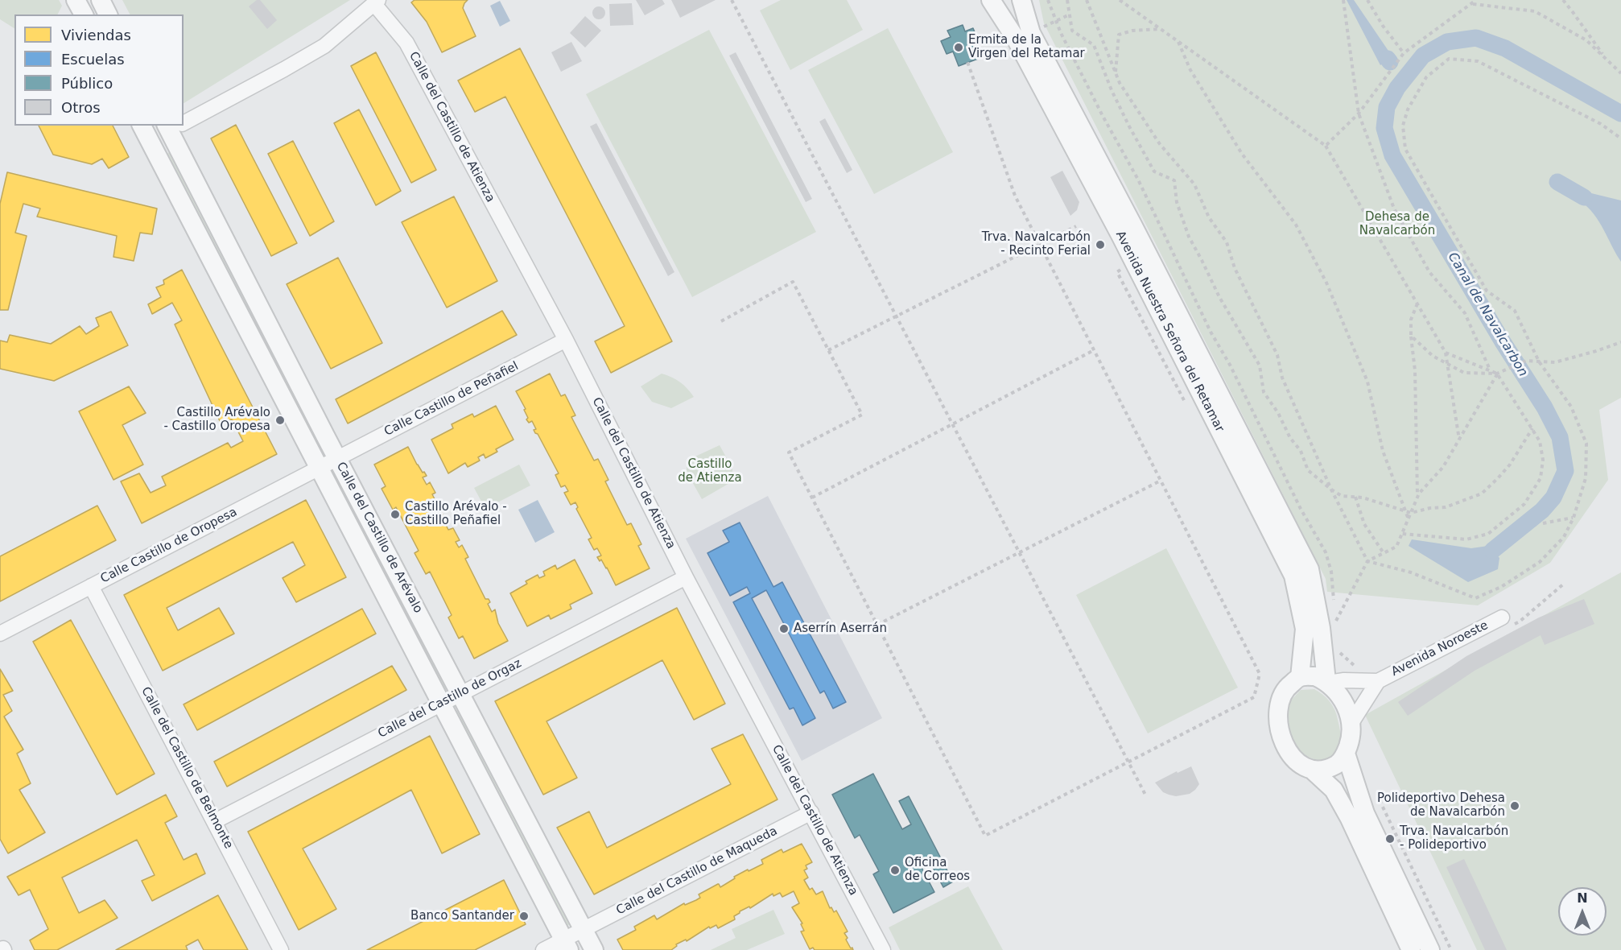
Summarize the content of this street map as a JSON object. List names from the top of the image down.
{
  "streets": {
    "street": [
      "Calle del Castillo de Atienza",
      "Avenida Nuestra Señora del Retamar",
      "Calle Castillo de Peñafiel",
      "Calle del Castillo de Arévalo",
      "Calle Castillo de Oropesa",
      "Avenida Noroeste",
      "Calle del Castillo de Orgaz",
      "Calle del Castillo de Belmonte",
      "Calle del Castillo de Maqueda"
    ]
  },
  "crossings": [
    ["Calle del Castillo de Atienza", "Calle Castillo de Peñafiel"],
    ["Calle del Castillo de Atienza", "Calle del Castillo de Orgaz"],
    ["Calle del Castillo de Atienza", "Calle del Castillo de Maqueda"],
    ["Avenida Nuestra Señora del Retamar", "Avenida Noroeste"],
    ["Calle Castillo de Peñafiel", "Calle del Castillo de Arévalo"],
    ["Calle Castillo de Peñafiel", "Calle Castillo de Oropesa"],
    ["Calle del Castillo de Arévalo", "Calle Castillo de Oropesa"],
    ["Calle del Castillo de Arévalo", "Calle del Castillo de Orgaz"],
    ["Calle del Castillo de Arévalo", "Calle del Castillo de Maqueda"],
    ["Calle Castillo de Oropesa", "Calle del Castillo de Belmonte"],
    ["Calle del Castillo de Orgaz", "Calle del Castillo de Belmonte"]
  ],
  "water": ["Canal de Navalcarbon"],
  "parks": ["Dehesa de Navalcarbón", "Castillo de Atienza"],
  "places": [
    "Ermita de la Virgen del Retamar",
    "Trva. Navalcarbón - Recinto Ferial",
    "Castillo Arévalo - Castillo Oropesa",
    "Castillo Arévalo - Castillo Peñafiel",
    "Aserrín Aserrán",
    "Polideportivo Dehesa de Navalcarbón",
    "Trva. Navalcarbón - Polideportivo",
    "Oficina de Correos",
    "Banco Santander"
  ],
  "legend": [
    "Viviendas",
    "Escuelas",
    "Público",
    "Otros"
  ],
  "north": "top"
}
